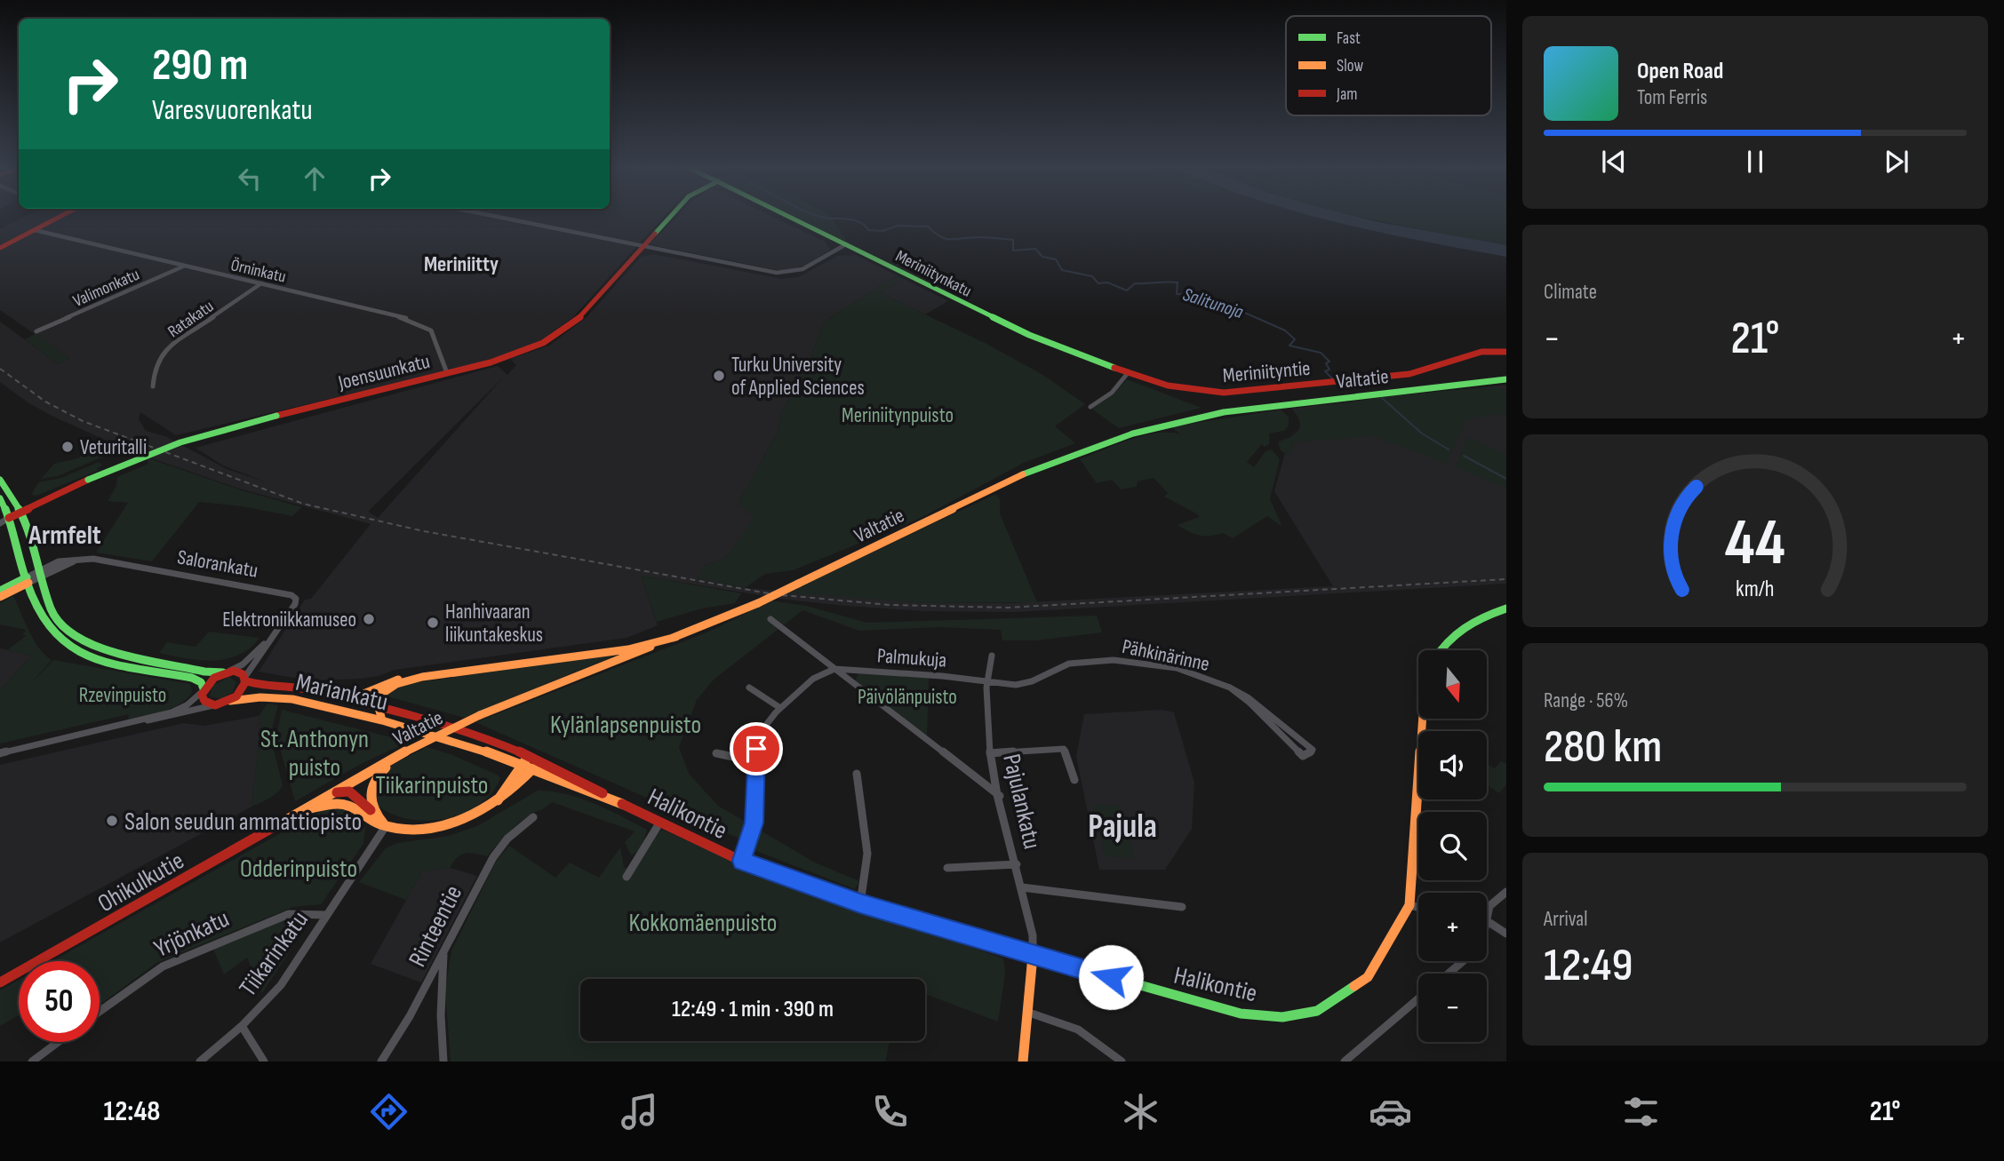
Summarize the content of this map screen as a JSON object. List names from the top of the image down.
{
  "streets": {
    "main road": [
      "Meriniitynkatu",
      "Joensuunkatu",
      "Meriniityntie",
      "Valtatie",
      "Mariankatu",
      "Halikontie",
      "Ohikulkutie"
    ],
    "street": [
      "Örninkatu",
      "Valimonkatu",
      "Ratakatu",
      "Salorankatu",
      "Pähkinärinne",
      "Palmukuja",
      "Pajulankatu",
      "Rinteentie",
      "Yrjönkatu",
      "Tiikarinkatu"
    ]
  },
  "crossings": [
    ["Örninkatu", "Valimonkatu"],
    ["Örninkatu", "Ratakatu"],
    ["Örninkatu", "Joensuunkatu"],
    ["Meriniitynkatu", "Meriniityntie"],
    ["Valtatie", "Ohikulkutie"],
    ["Salorankatu", "Mariankatu"],
    ["Pähkinärinne", "Palmukuja"],
    ["Pähkinärinne", "Pajulankatu"],
    ["Palmukuja", "Pajulankatu"],
    ["Mariankatu", "Halikontie"],
    ["Pajulankatu", "Halikontie"],
    ["Yrjönkatu", "Tiikarinkatu"]
  ],
  "districts": ["Meriniitty", "Armfelt", "Pajula"],
  "water": ["Salitunoja"],
  "parks": [
    "Meriniitynpuisto",
    "Rzevinpuisto",
    "Päivölänpuisto",
    "Kylänlapsenpuisto",
    "St. Anthonyn puisto",
    "Tiikarinpuisto",
    "Odderinpuisto",
    "Kokkomäenpuisto"
  ],
  "places": [
    "Turku University of Applied Sciences",
    "Veturitalli",
    "Elektroniikkamuseo",
    "Hanhivaaran liikuntakeskus",
    "Salon seudun ammattiopisto"
  ],
  "legend": ["Fast", "Slow", "Jam"],
  "north": "bottom",
  "page": {
    "turn": ["290 m", "Varesvuorenkatu"],
    "song": ["Open Road", "Tom Ferris"],
    "tile": [
      "Climate",
      ["Range · 56%", "280 km"],
      ["Arrival", "12:49"]
    ],
    "heat": ["−", "21°", "+"],
    "map_buttons": ["+", "−"],
    "limit": "50",
    "trip": "12:49 · 1 min · 390 m",
    "tabs": ["12:48", "21°"],
    "gauge": ["44", "km/h"]
  }
}
